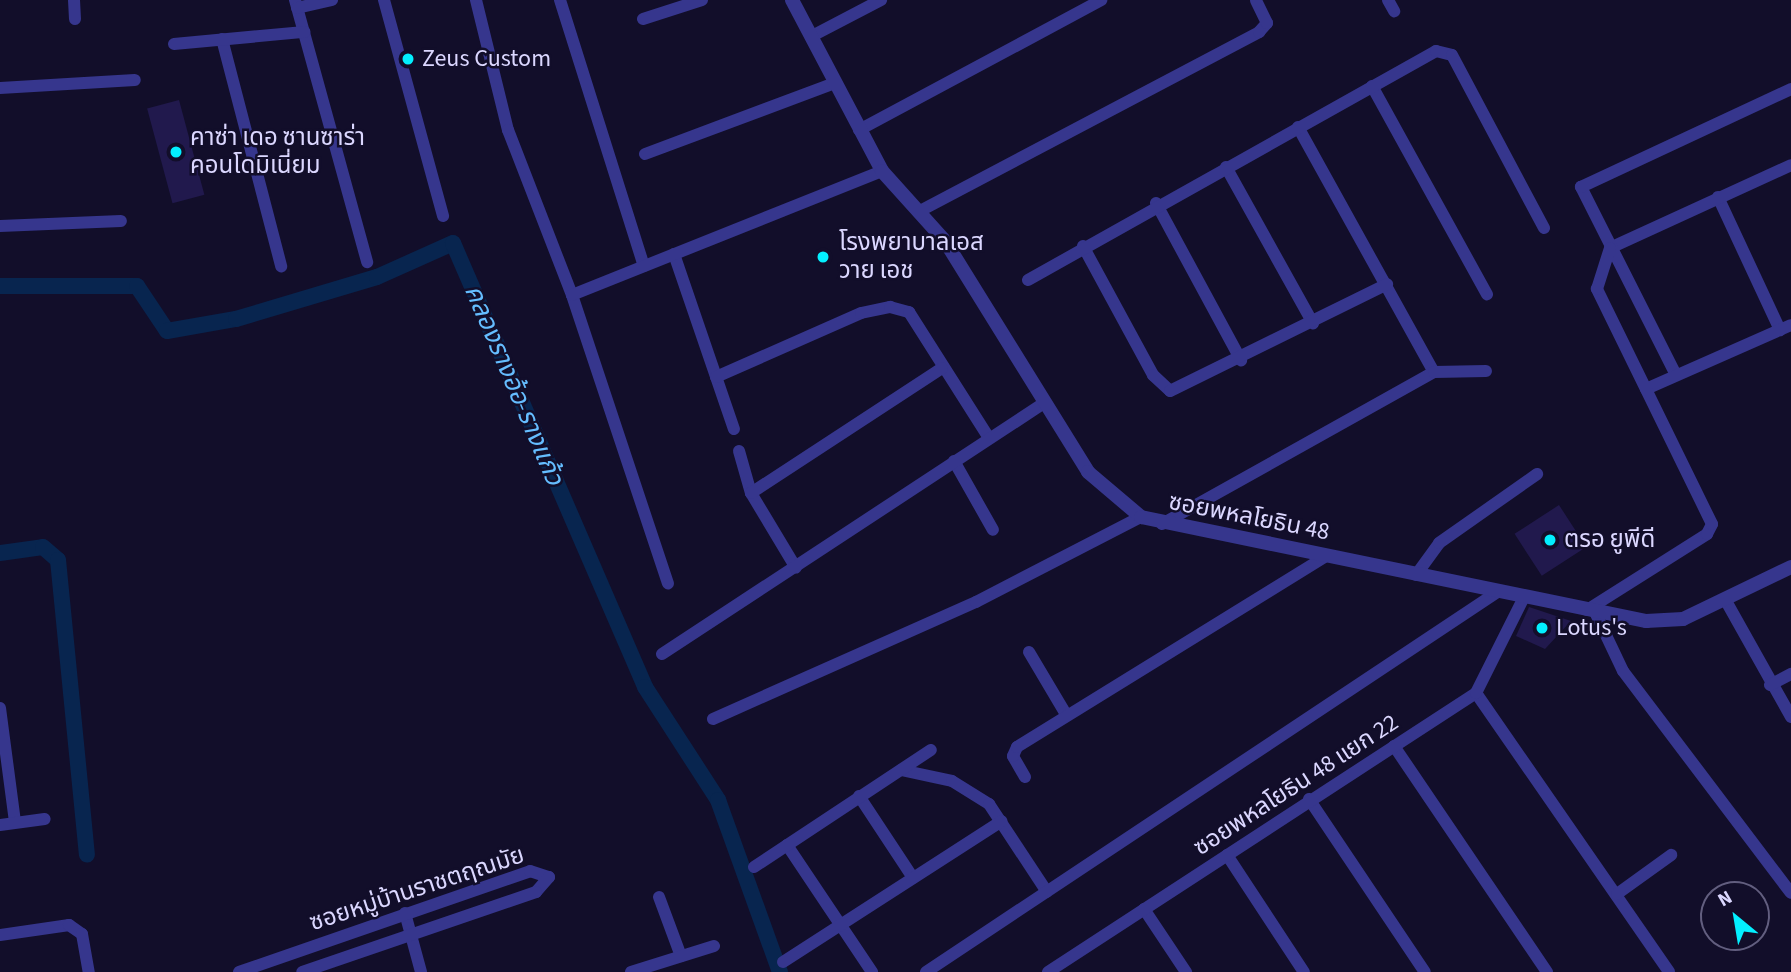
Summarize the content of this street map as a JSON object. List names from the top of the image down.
{
  "streets": {
    "street": ["ซอยพหลโยธิน 48", "ซอยพหลโยธิน 48 แยก 22", "ซอยหมู่บ้านราชตฤณมัย"]
  },
  "water": ["คลองรางอ้อ-รางแก้ว"],
  "places": [
    "Zeus Custom",
    "คาซ่า เดอ ซานซาร่า คอนโดมิเนี่ยม",
    "โรงพยาบาลเอส วาย เอช",
    "ตรอ ยูพีดี",
    "Lotus's"
  ],
  "north": "top left"
}
